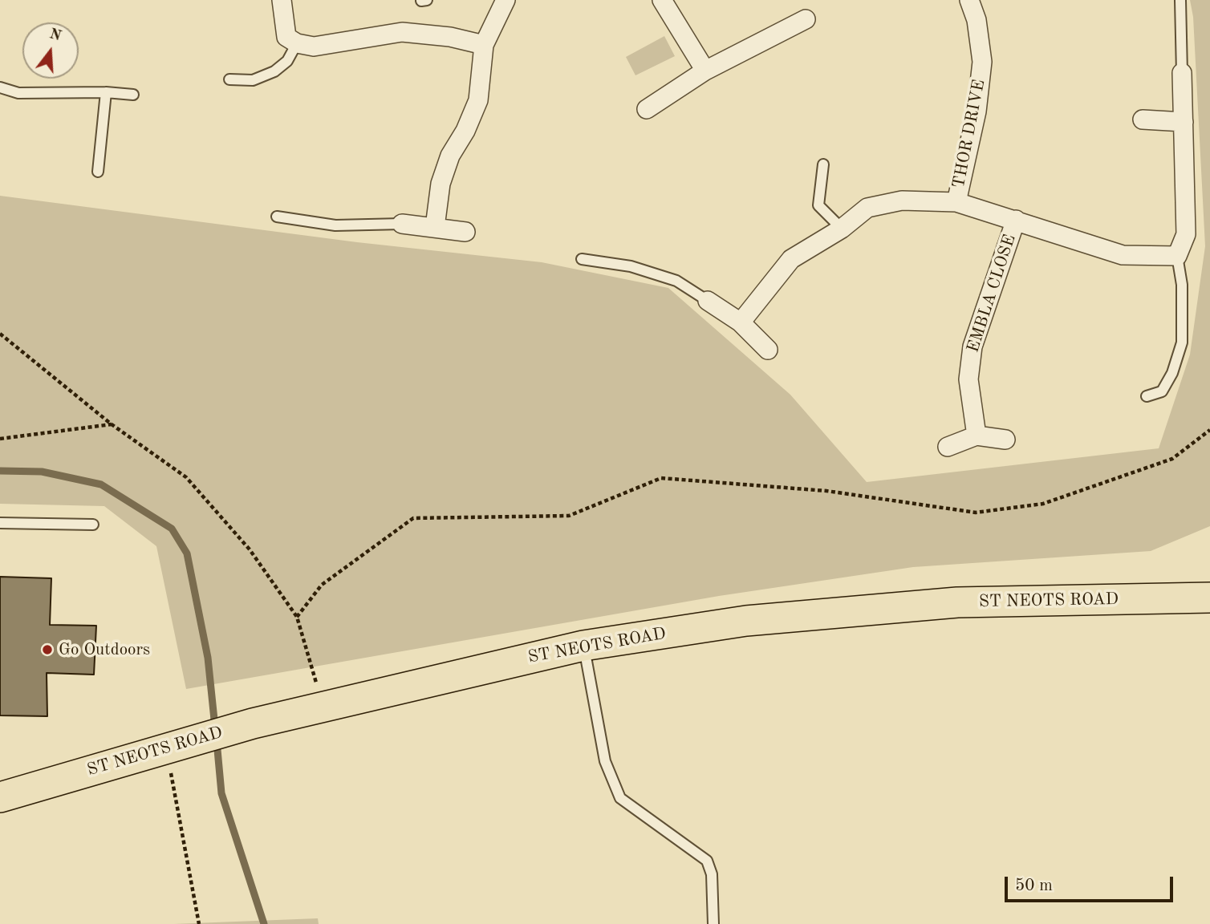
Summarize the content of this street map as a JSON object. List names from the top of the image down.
{
  "streets": {
    "main road": ["ST NEOTS ROAD"],
    "street": ["THOR DRIVE", "EMBLA CLOSE"]
  },
  "crossings": [
    ["THOR DRIVE", "EMBLA CLOSE"]
  ],
  "places": ["Go Outdoors"],
  "scale_bar": "50 m",
  "north": "top"
}
